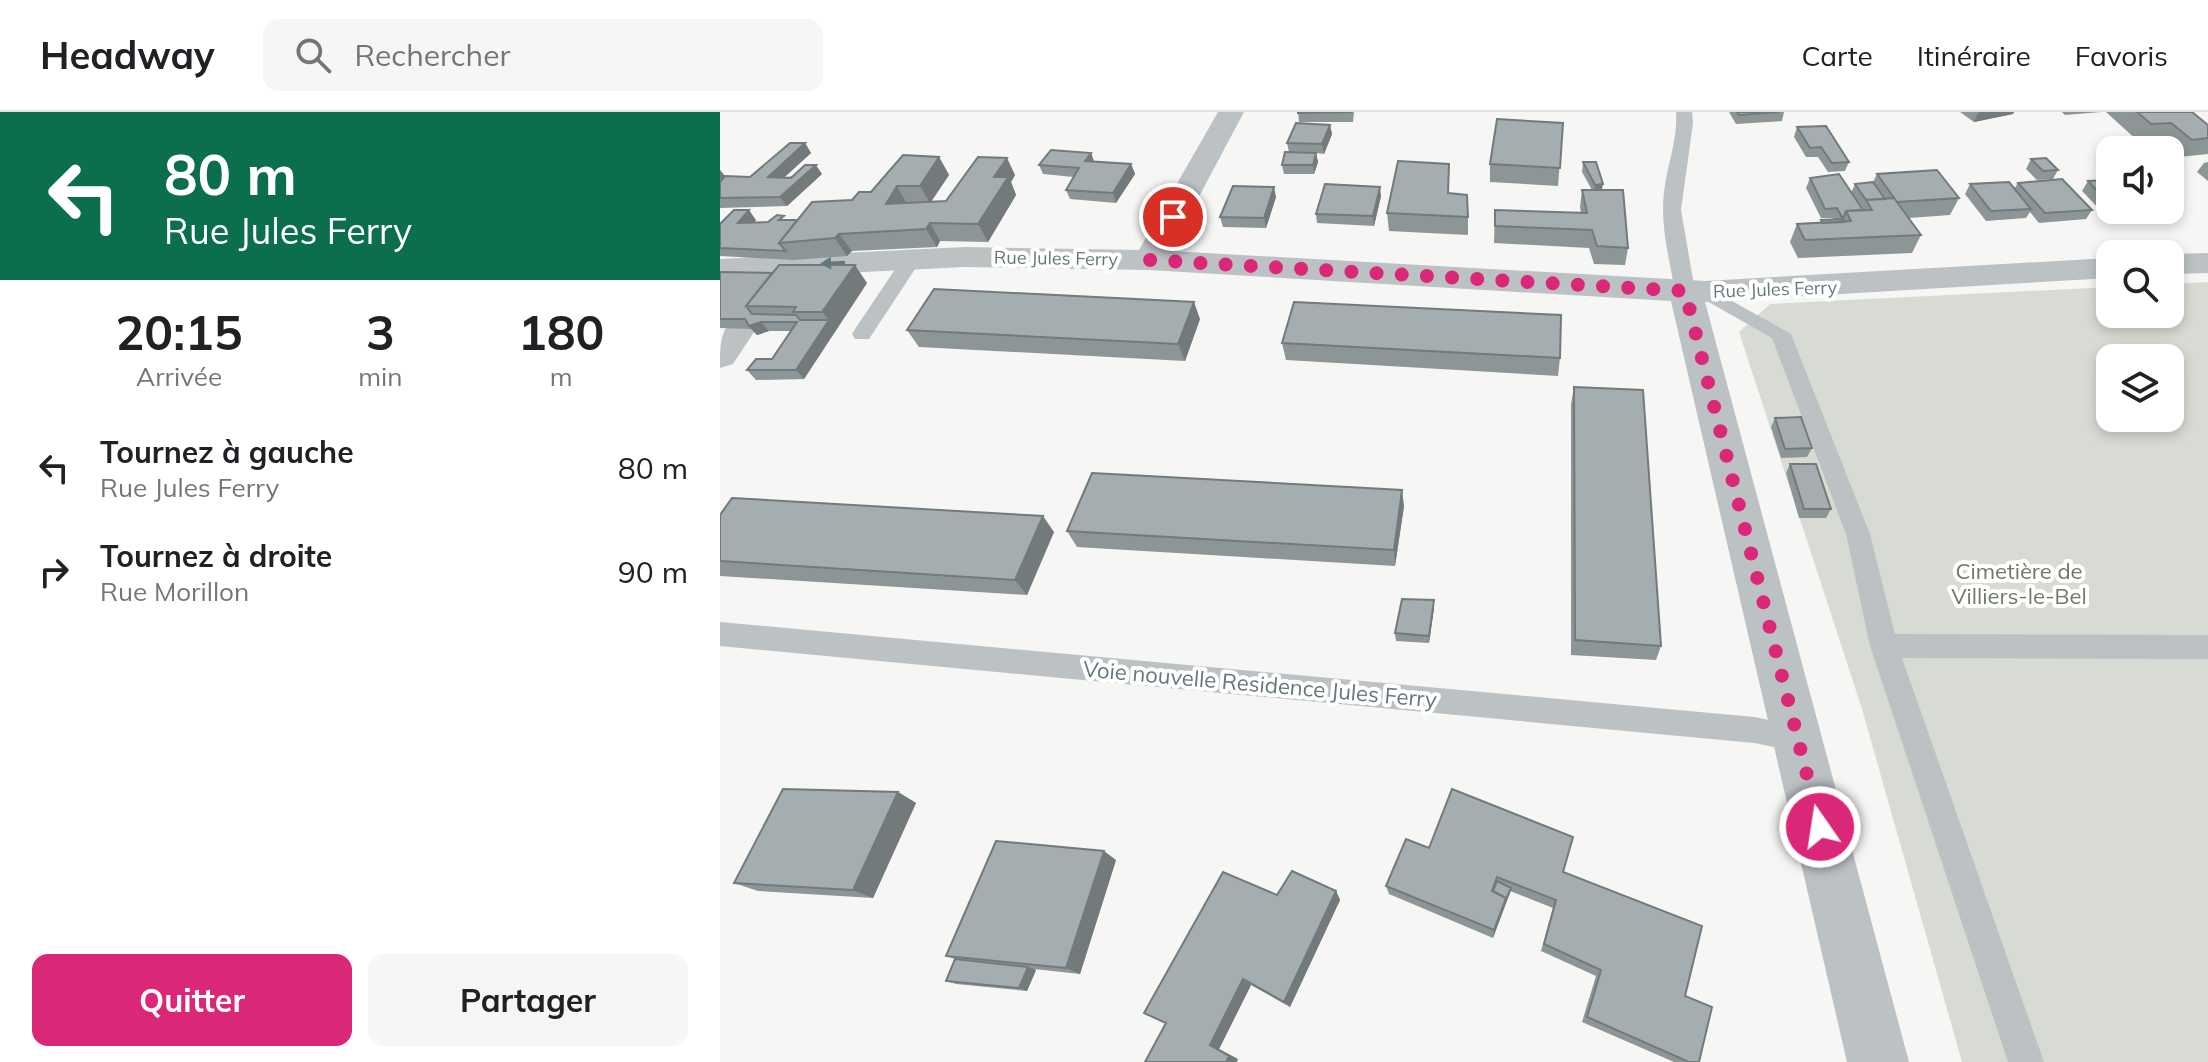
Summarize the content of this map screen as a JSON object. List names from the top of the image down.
{
  "streets": {
    "street": ["Rue Jules Ferry"],
    "lane": ["Voie nouvelle Residence Jules Ferry"]
  },
  "parks": ["Cimetière de Villiers-le-Bel"],
  "page": {
    "header": "Headway",
    "search": "Rechercher",
    "nav": ["Carte", "Itinéraire", "Favoris"],
    "turn": ["80 m", "Rue Jules Ferry"],
    "eta": [
      "20:15",
      "Arrivée",
      "3",
      "min",
      "180",
      "m"
    ],
    "list": [
      {
        "name": "Tournez à gauche",
        "note": "Rue Jules Ferry",
        "value": "80 m"
      },
      {
        "name": "Tournez à droite",
        "note": "Rue Morillon",
        "value": "90 m"
      }
    ],
    "buttons": ["Quitter", "Partager"]
  }
}
